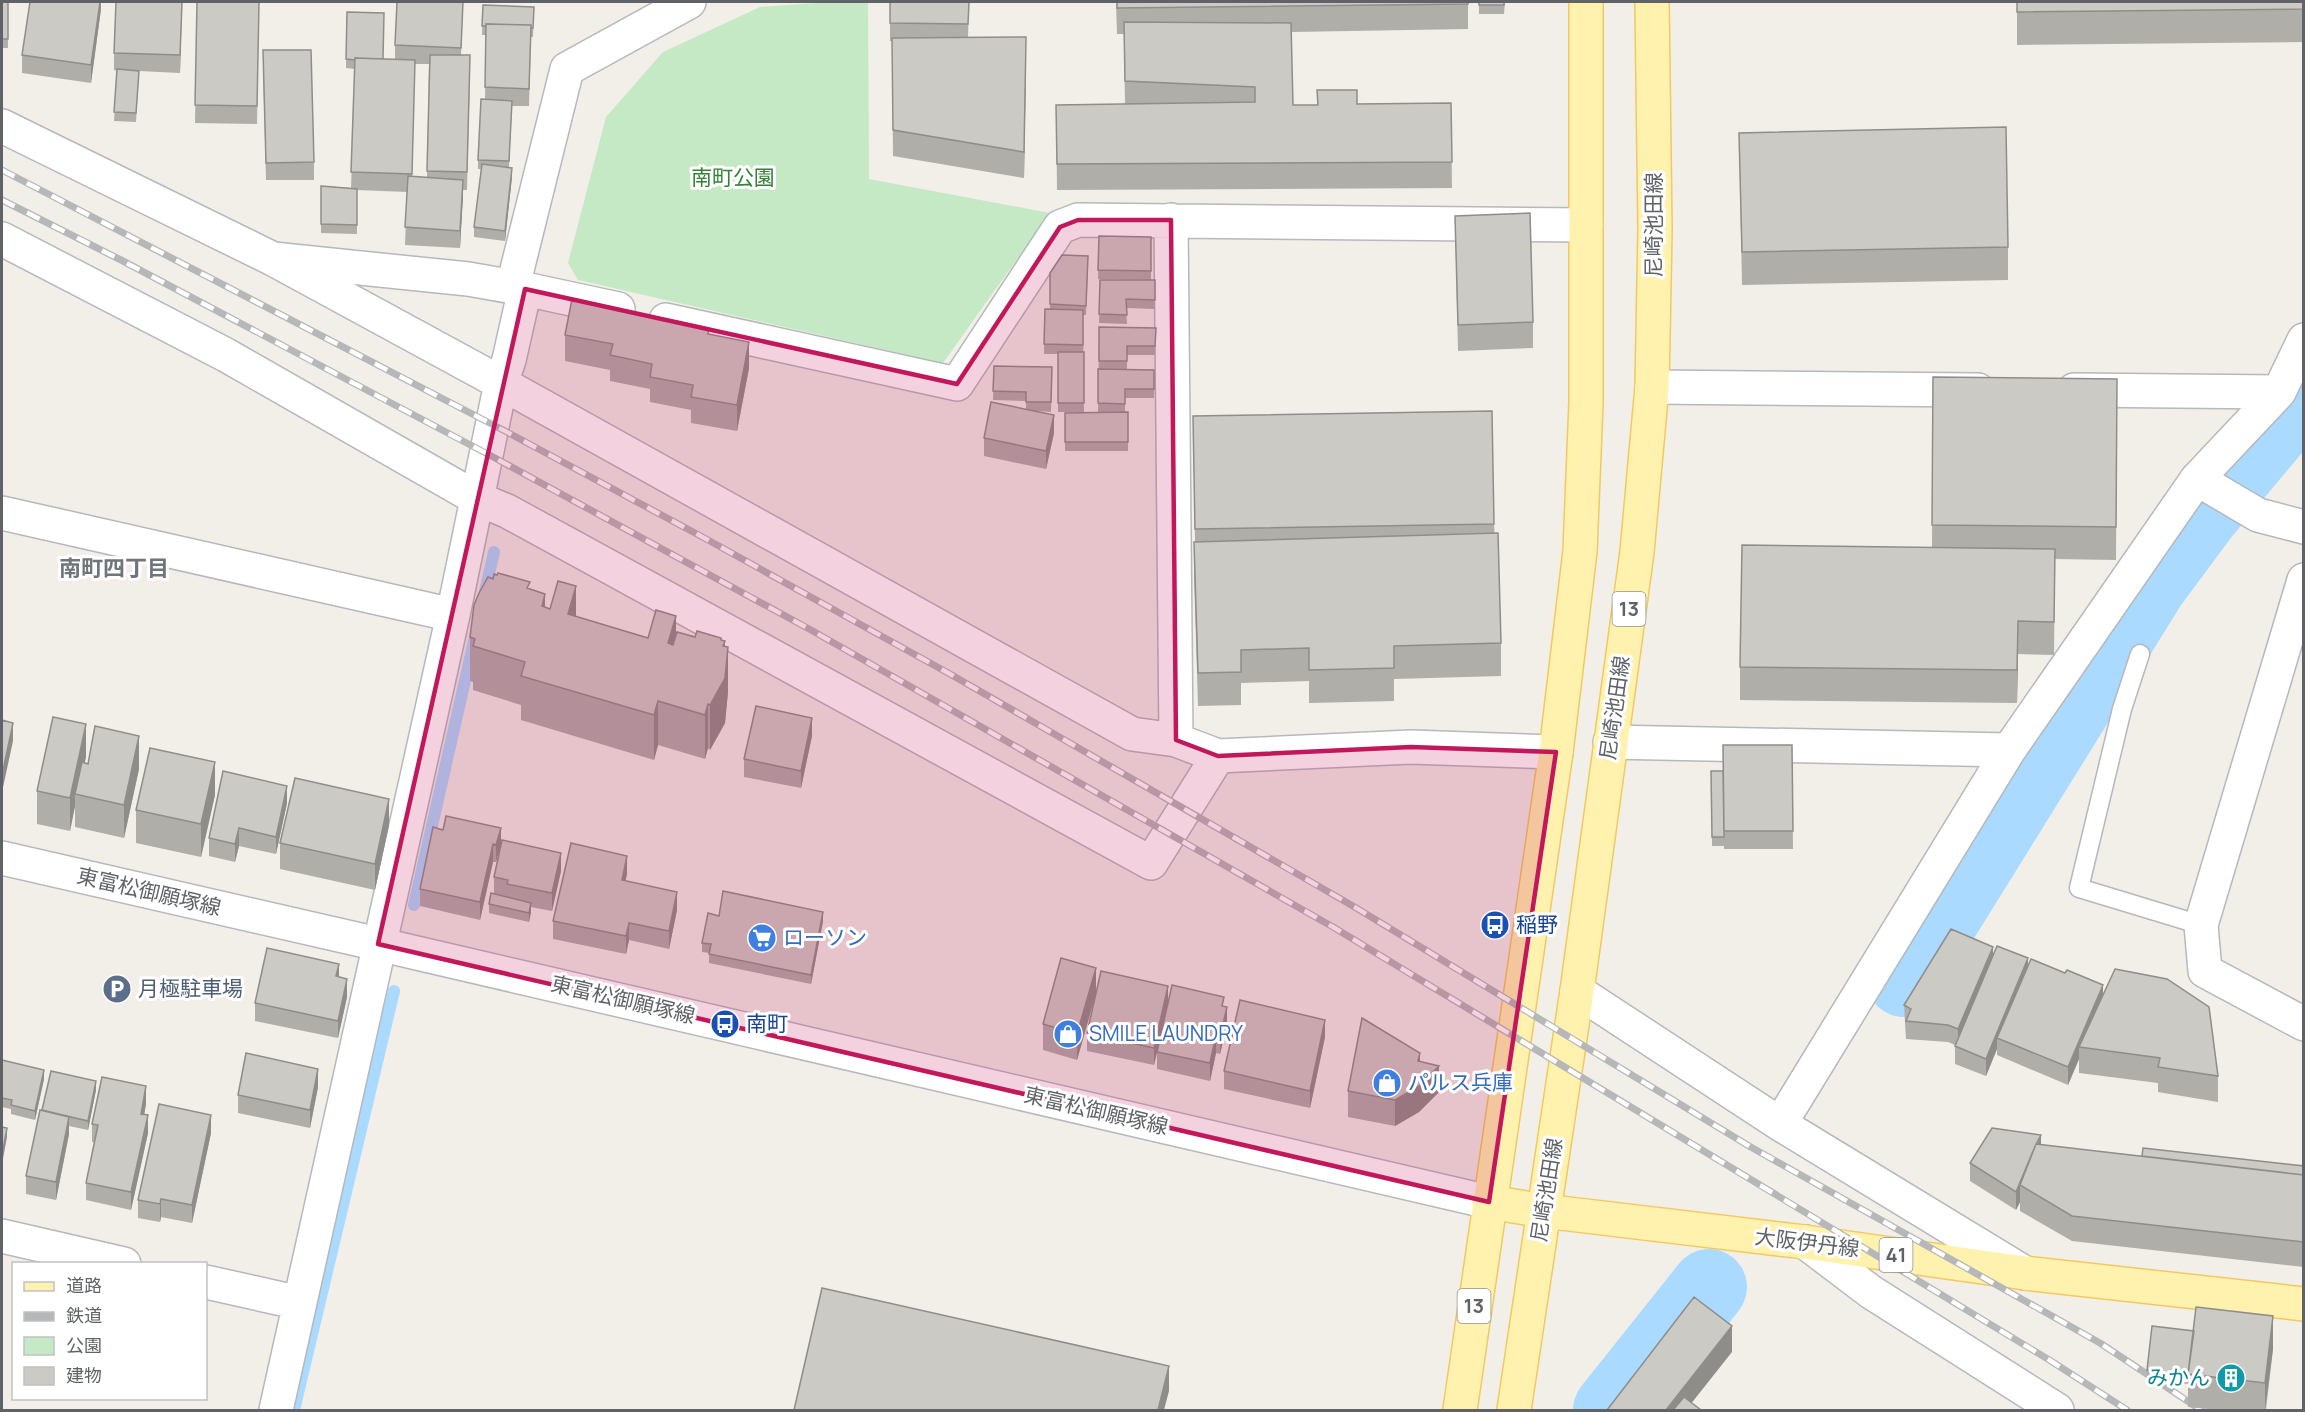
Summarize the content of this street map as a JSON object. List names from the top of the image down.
{
  "streets": {
    "main road": [
      "尼崎池田線",
      "13",
      "大阪伊丹線",
      "41"
    ],
    "street": ["東富松御願塚線"]
  },
  "crossings": [
    ["尼崎池田線", "大阪伊丹線"],
    ["13", "東富松御願塚線"],
    ["13", "大阪伊丹線"],
    ["東富松御願塚線", "大阪伊丹線"]
  ],
  "districts": ["南町四丁目"],
  "parks": ["南町公園"],
  "places": {
    "bus stop": ["稲野", "南町"],
    "supermarket": ["ローソン"],
    "parking": ["月極駐車場"],
    "shop": ["SMILE LAUNDRY", "パルス兵庫"],
    "building": ["みかん"]
  },
  "legend": [
    "道路",
    "鉄道",
    "公園",
    "建物"
  ]
}
